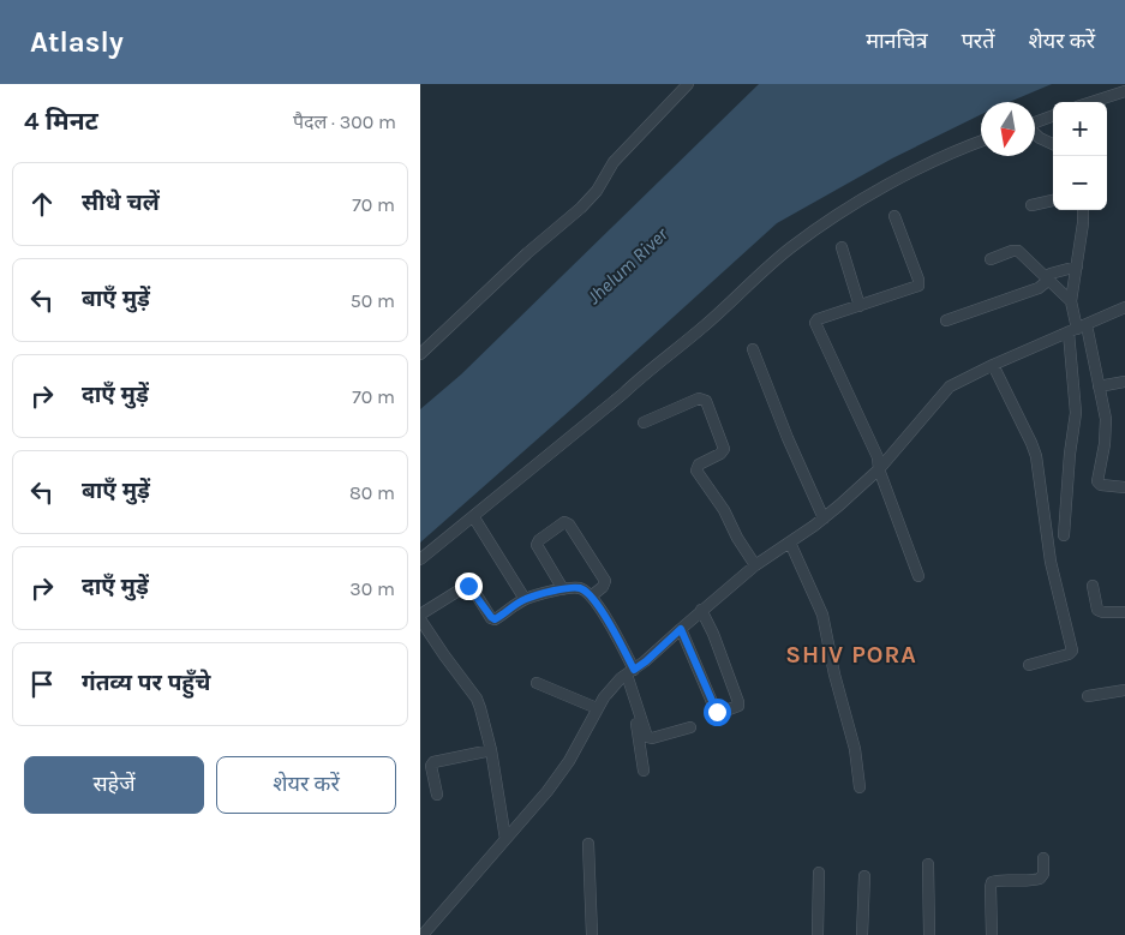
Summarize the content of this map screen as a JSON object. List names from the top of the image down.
{
  "districts": ["SHIV PORA"],
  "water": ["Jhelum River"],
  "north": "bottom",
  "page": {
    "header": "Atlasly",
    "nav": ["मानचित्र", "परतें", "शेयर करें"],
    "heading": ["4 मिनट", "पैदल · 300 m"],
    "map_buttons": ["+", "−"],
    "list": [
      ["सीधे चलें", "70 m"],
      ["बाएँ मुड़ें", "50 m"],
      ["दाएँ मुड़ें", "70 m"],
      ["बाएँ मुड़ें", "80 m"],
      ["दाएँ मुड़ें", "30 m"],
      "गंतव्य पर पहुँचे"
    ],
    "buttons": ["सहेजें", "शेयर करें"]
  }
}
